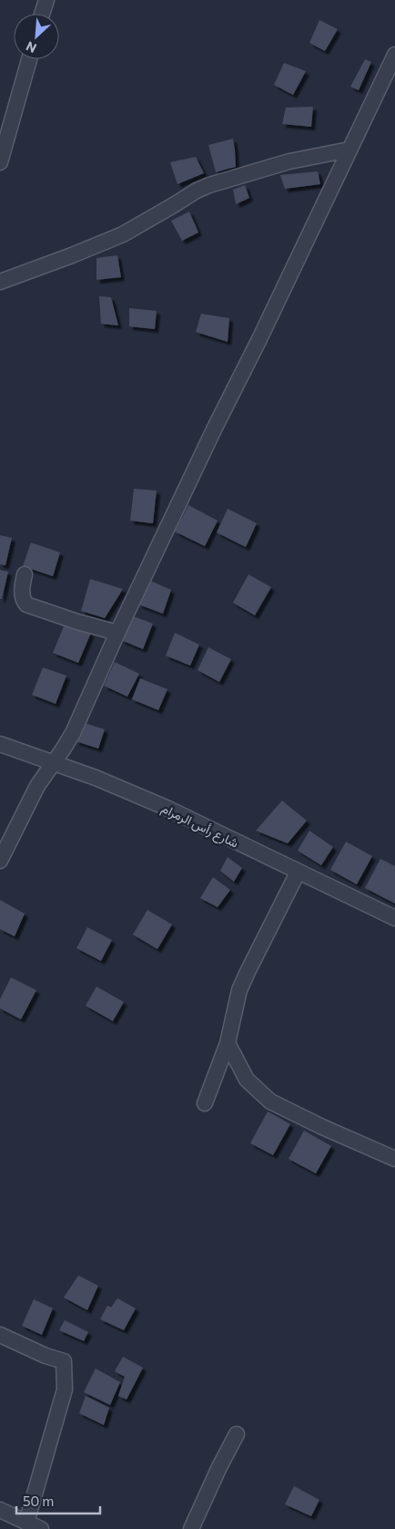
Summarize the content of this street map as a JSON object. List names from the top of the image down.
{
  "streets": {
    "street": ["شارع رأس الرمرام"]
  },
  "scale_bar": "50 m",
  "north": "bottom left"
}
